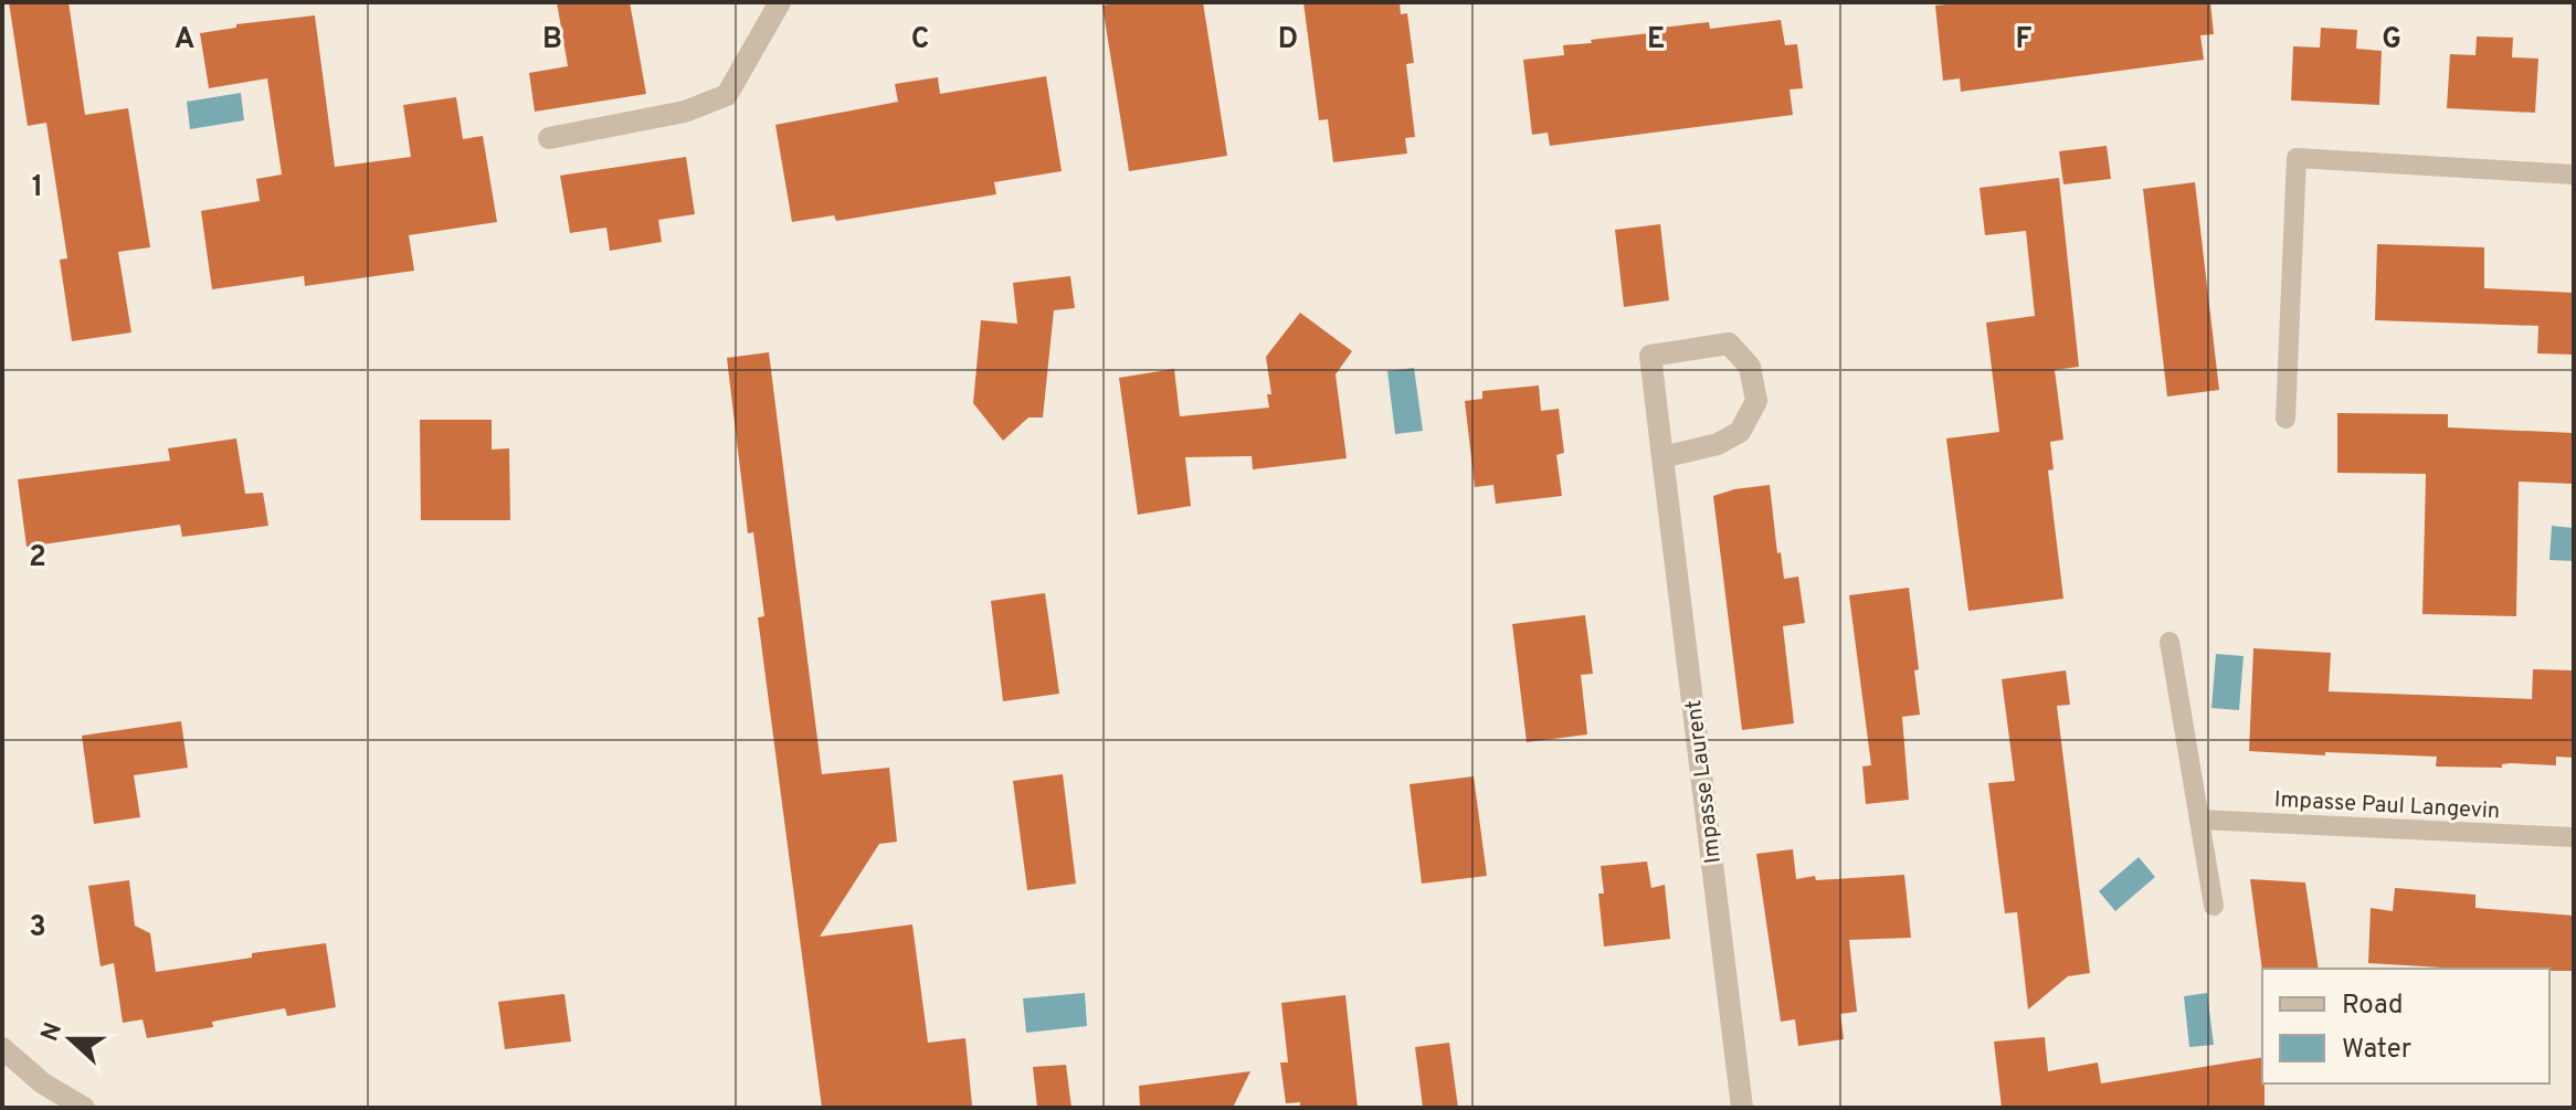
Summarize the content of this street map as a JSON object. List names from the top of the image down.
{
  "streets": {
    "street": ["Impasse Laurent"],
    "lane": ["Impasse Paul Langevin"]
  },
  "legend": ["Road", "Water"],
  "north": "left",
  "grid": {
    "columns": [
      "A",
      "B",
      "C",
      "D",
      "E",
      "F",
      "G"
    ],
    "rows": ["1", "2", "3"]
  }
}
